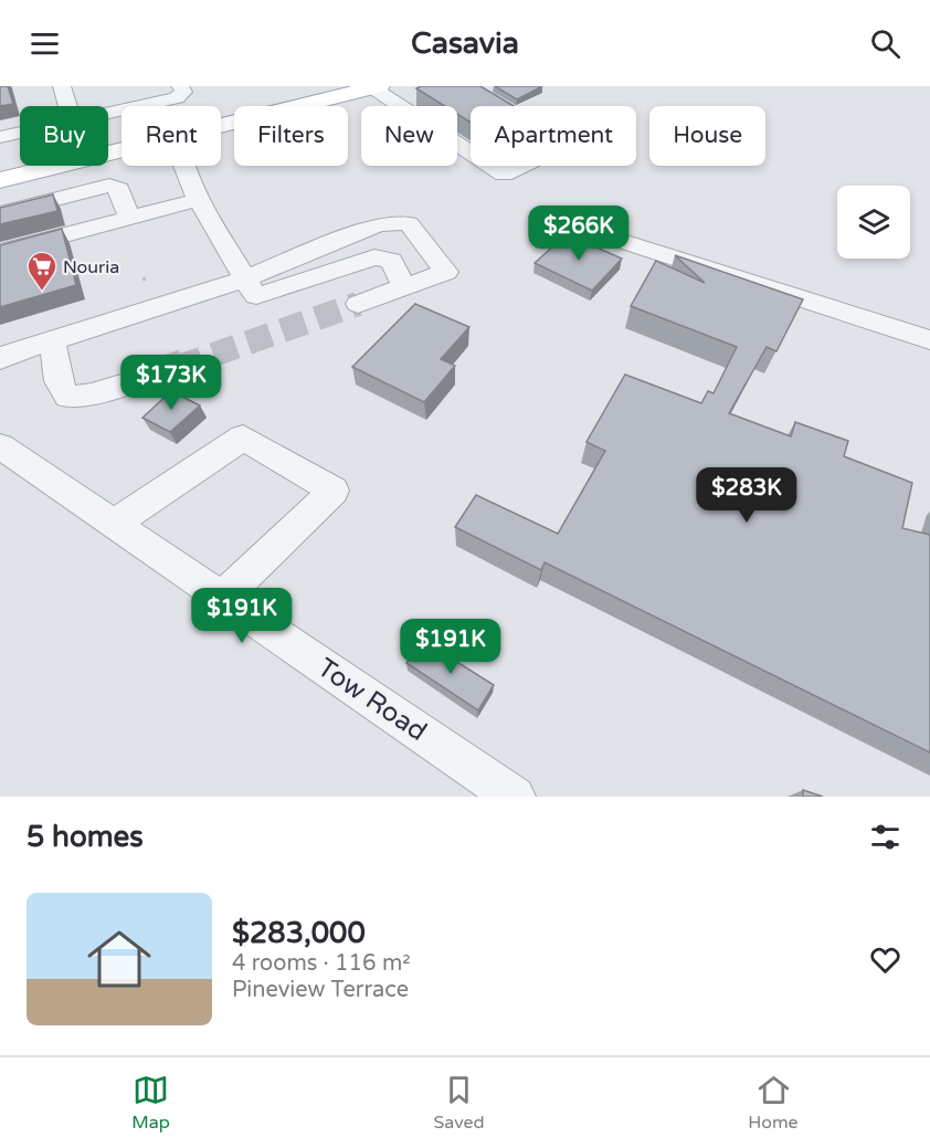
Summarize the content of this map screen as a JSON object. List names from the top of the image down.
{
  "streets": {
    "street": ["Tow Road"]
  },
  "places": {
    "supermarket": ["Nouria"]
  },
  "page": {
    "header": "Casavia",
    "chip": [
      "Buy",
      "Rent",
      "Filters",
      "New",
      "Apartment",
      "House"
    ],
    "price": [
      "$266K",
      "$173K",
      "$283K",
      "$191K",
      "$191K"
    ],
    "heading": "5 homes",
    "list": [
      {
        "name": "$283,000",
        "note": "4 rooms · 116 m² · Pineview Terrace"
      }
    ],
    "tabs": ["Map", "Saved", "Home"]
  }
}
